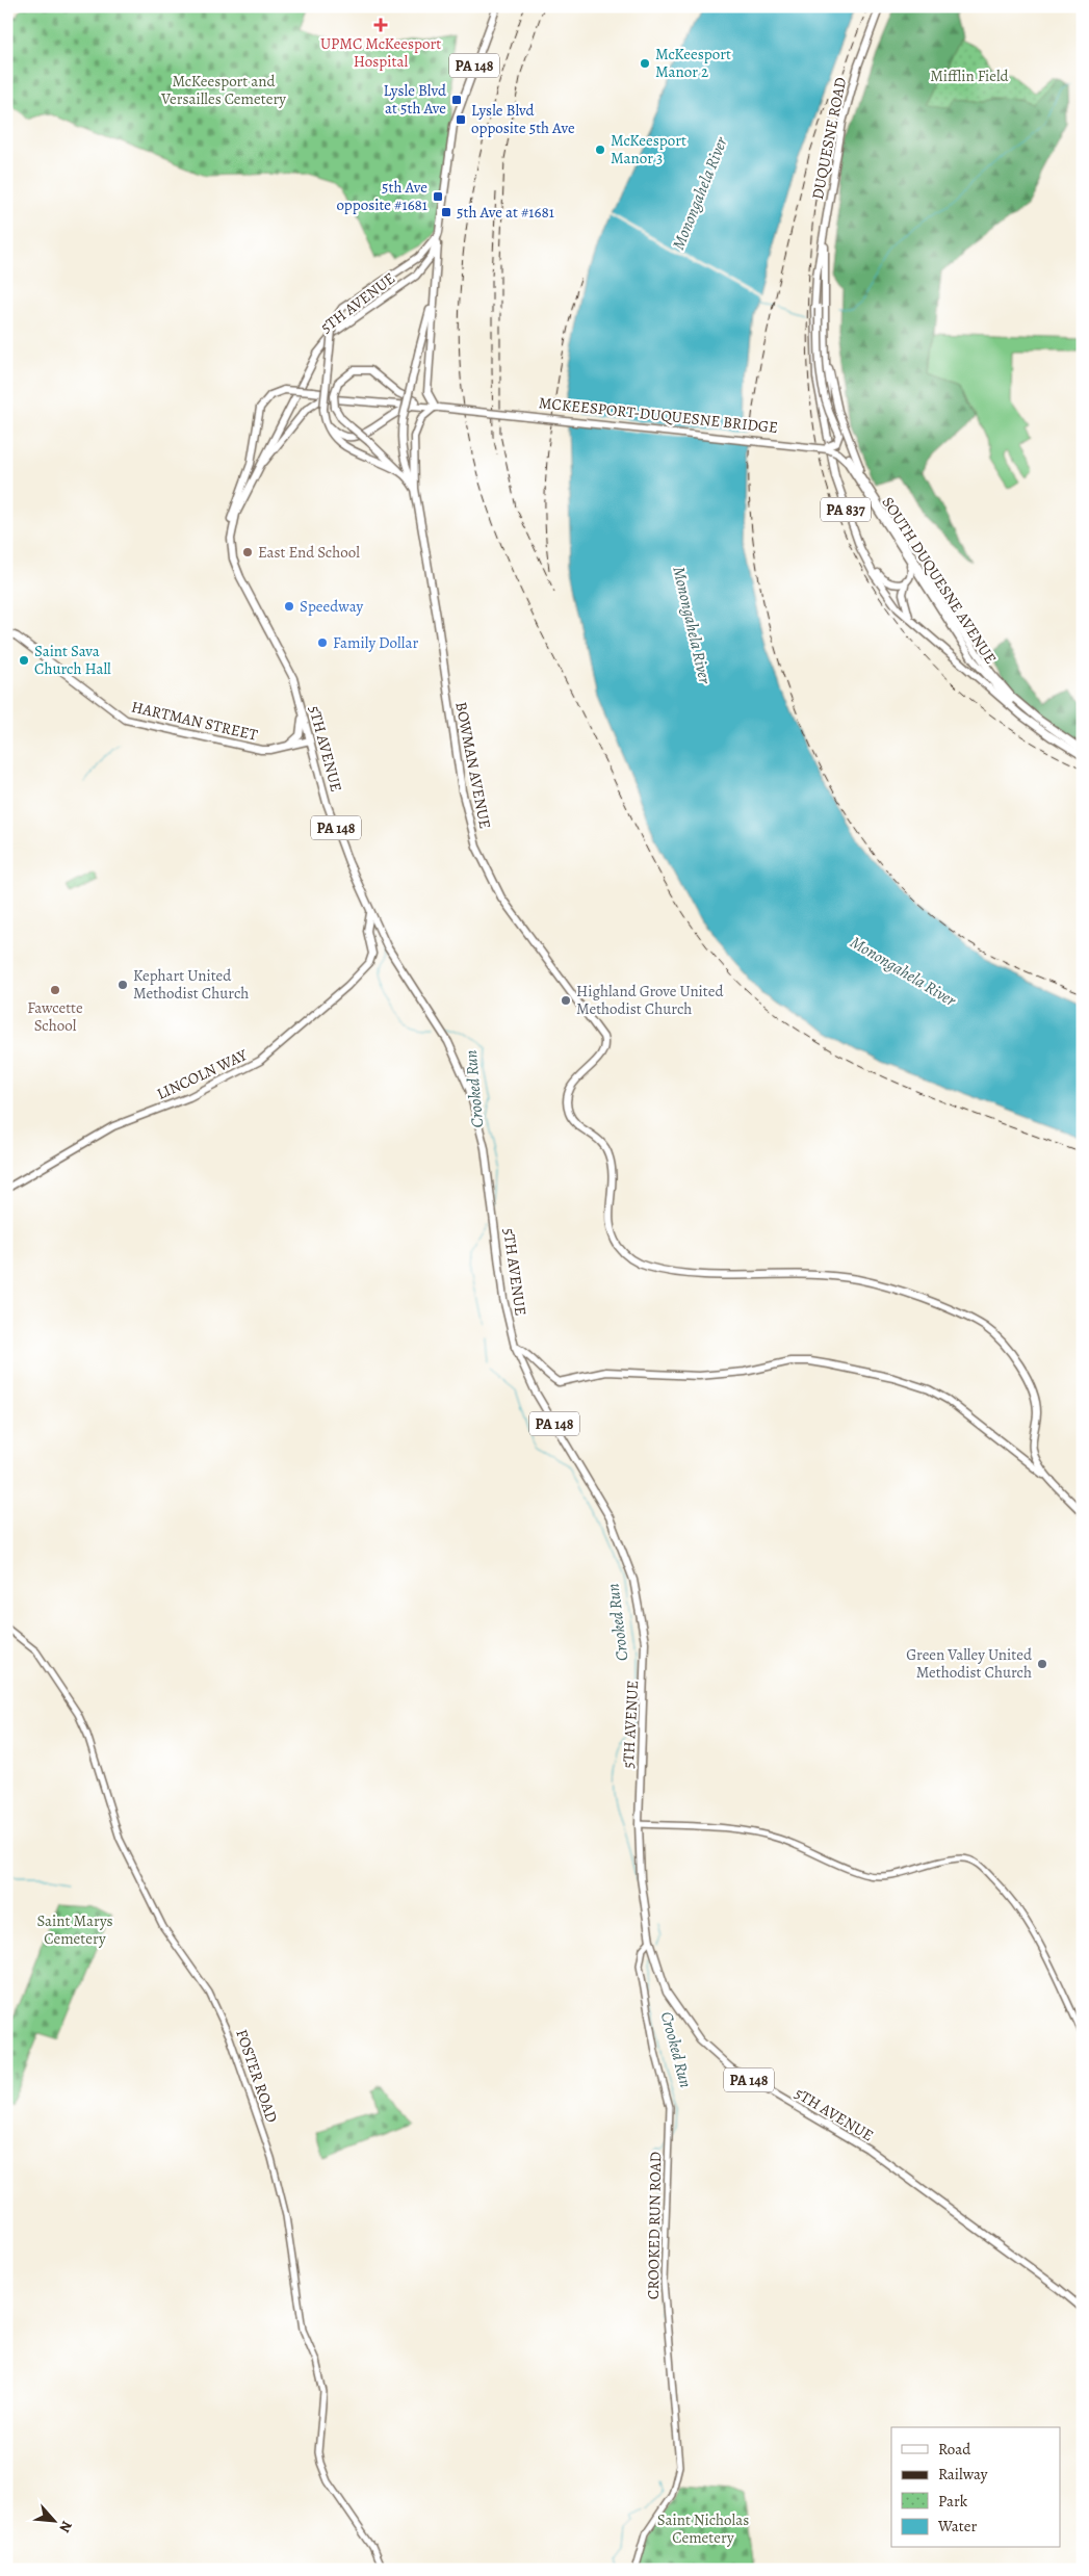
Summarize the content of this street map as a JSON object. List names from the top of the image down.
{
  "streets": {
    "main road": [
      "PA 148",
      "DUQUESNE ROAD",
      "5TH AVENUE",
      "MCKEESPORT-DUQUESNE BRIDGE",
      "PA 837",
      "SOUTH DUQUESNE AVENUE",
      "HARTMAN STREET",
      "BOWMAN AVENUE",
      "LINCOLN WAY"
    ],
    "street": ["FOSTER ROAD", "CROOKED RUN ROAD"]
  },
  "crossings": [
    ["DUQUESNE ROAD", "PA 837"],
    ["5TH AVENUE", "HARTMAN STREET"],
    ["5TH AVENUE", "LINCOLN WAY"],
    ["5TH AVENUE", "CROOKED RUN ROAD"],
    ["MCKEESPORT-DUQUESNE BRIDGE", "PA 837"],
    ["MCKEESPORT-DUQUESNE BRIDGE", "SOUTH DUQUESNE AVENUE"],
    ["PA 837", "SOUTH DUQUESNE AVENUE"]
  ],
  "water": ["Monongahela River", "Crooked Run"],
  "parks": [
    "Mifflin Field",
    "McKeesport and Versailles Cemetery",
    "Saint Marys Cemetery",
    "Saint Nicholas Cemetery"
  ],
  "places": {
    "health": ["UPMC McKeesport Hospital"],
    "other": [
      "McKeesport Manor 2",
      "McKeesport Manor 3",
      "East End School",
      "Speedway",
      "Family Dollar",
      "Saint Sava Church Hall",
      "Kephart United Methodist Church",
      "Fawcette School",
      "Highland Grove United Methodist Church",
      "Green Valley United Methodist Church"
    ],
    "transit": [
      "Lysle Blvd at 5th Ave",
      "Lysle Blvd opposite 5th Ave",
      "5th Ave opposite #1681",
      "5th Ave at #1681"
    ]
  },
  "legend": [
    "Road",
    "Railway",
    "Park",
    "Water"
  ],
  "north": "bottom right"
}
